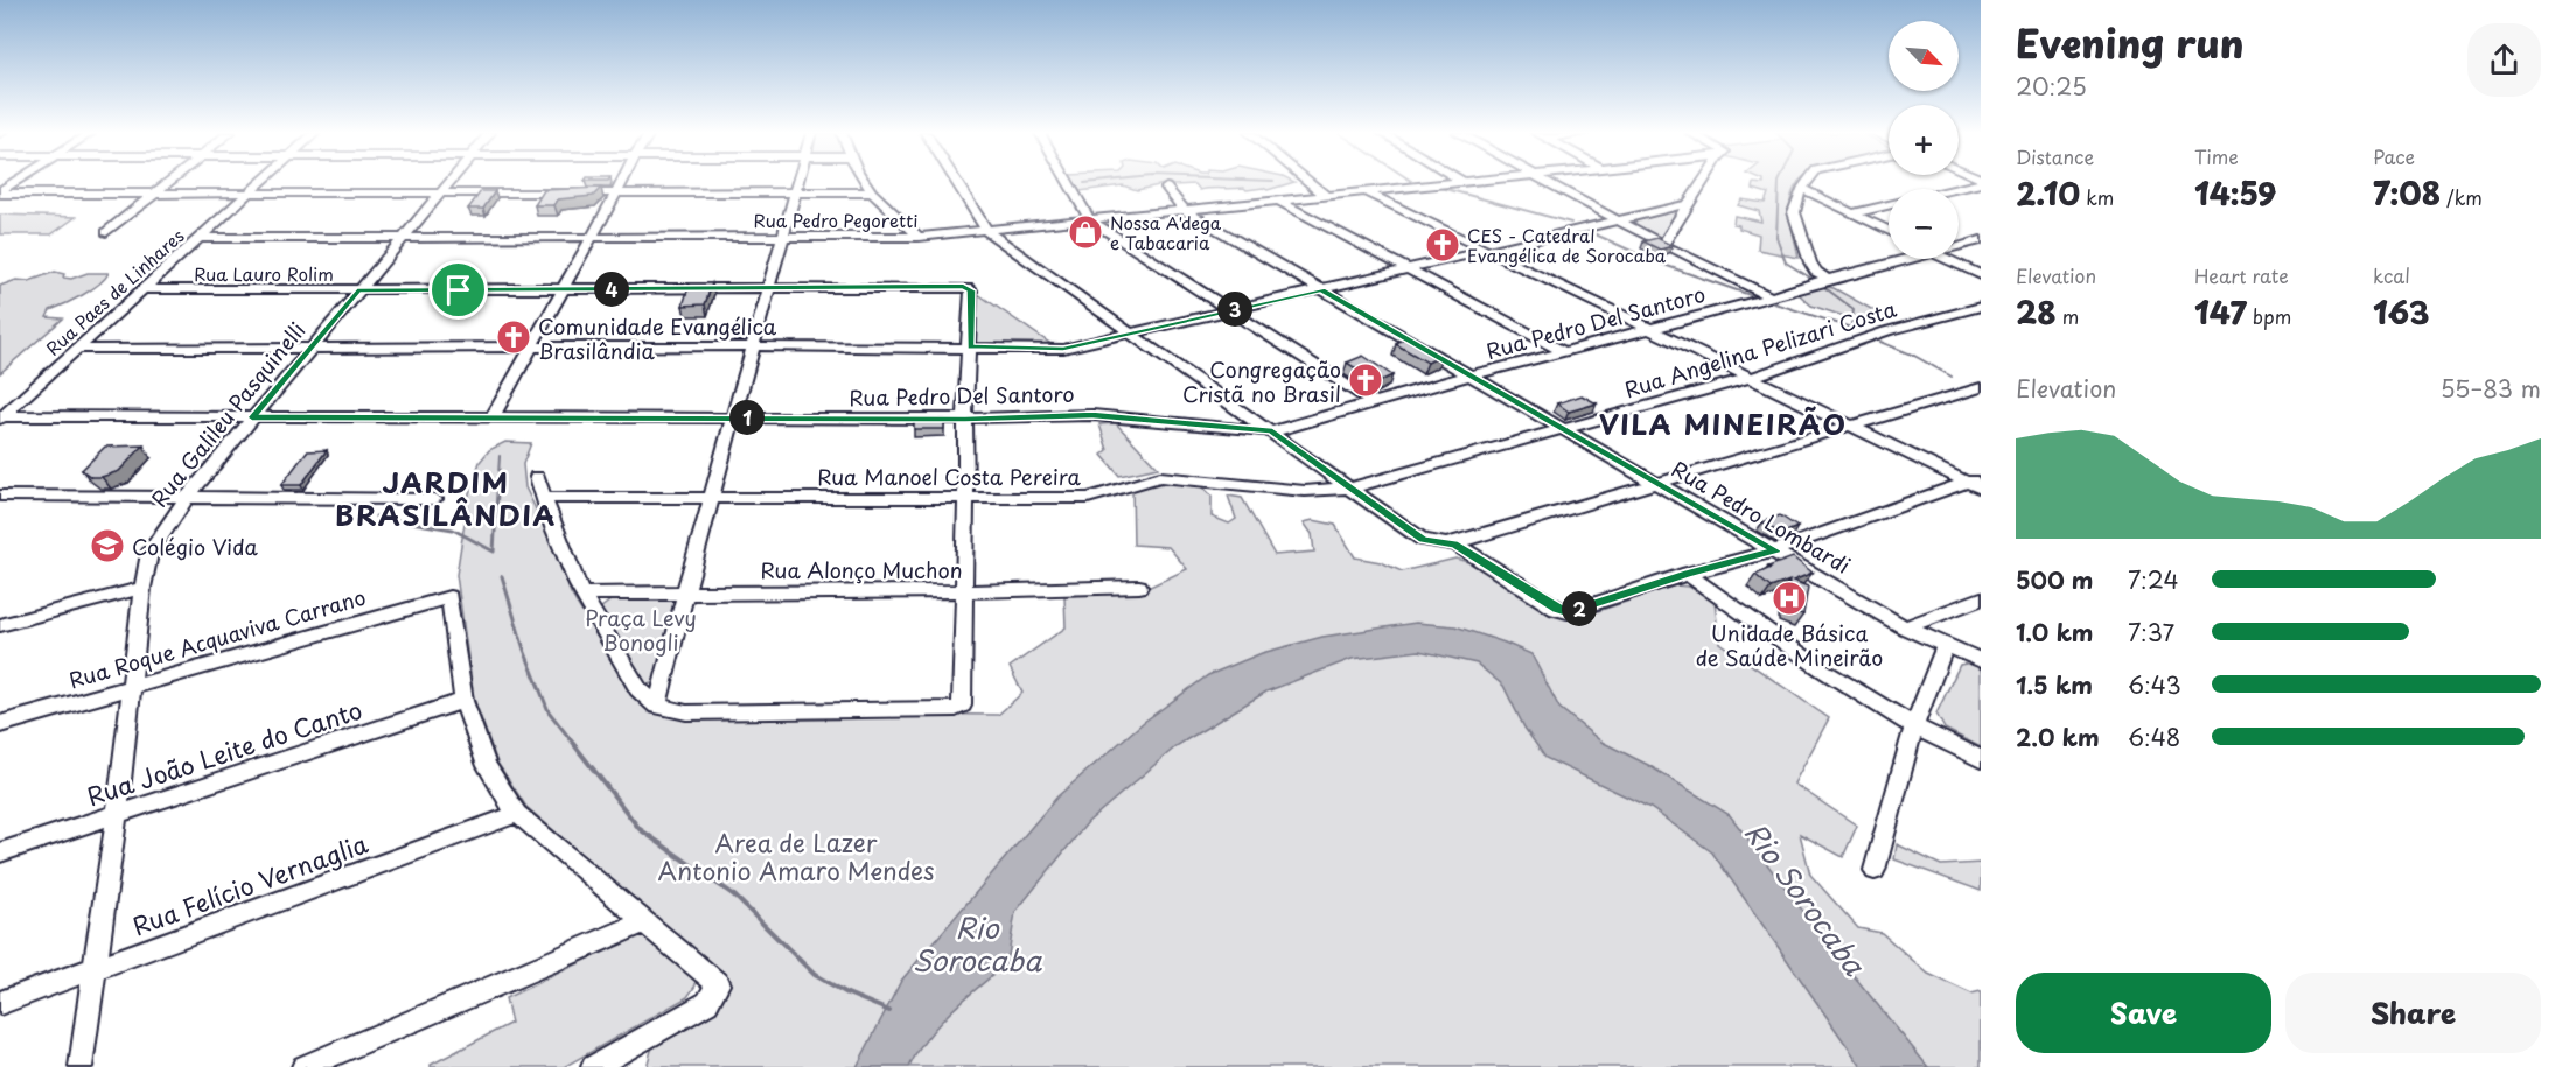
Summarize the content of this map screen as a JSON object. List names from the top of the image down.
{
  "streets": {
    "street": [
      "Rua Pedro Pegoretti",
      "Rua Lauro Rolim",
      "Rua Paes de Linhares",
      "Rua Pedro Del Santoro",
      "Rua Angelina Pelizari Costa",
      "Rua Galileu Pasquinelli",
      "Rua Manoel Costa Pereira",
      "Rua Pedro Lombardi",
      "Rua Alonço Muchon",
      "Rua Roque Acquaviva Carrano",
      "Rua João Leite do Canto",
      "Rua Felício Vernaglia"
    ]
  },
  "crossings": [
    ["Rua Pedro Pegoretti", "Rua Paes de Linhares"],
    ["Rua Pedro Pegoretti", "Rua Galileu Pasquinelli"],
    ["Rua Pedro Pegoretti", "Rua Pedro Lombardi"],
    ["Rua Lauro Rolim", "Rua Paes de Linhares"],
    ["Rua Lauro Rolim", "Rua Galileu Pasquinelli"],
    ["Rua Pedro Del Santoro", "Rua Galileu Pasquinelli"],
    ["Rua Pedro Del Santoro", "Rua Pedro Lombardi"],
    ["Rua Angelina Pelizari Costa", "Rua Manoel Costa Pereira"],
    ["Rua Angelina Pelizari Costa", "Rua Pedro Lombardi"],
    ["Rua Galileu Pasquinelli", "Rua Roque Acquaviva Carrano"],
    ["Rua Galileu Pasquinelli", "Rua João Leite do Canto"],
    ["Rua Galileu Pasquinelli", "Rua Felício Vernaglia"],
    ["Rua Roque Acquaviva Carrano", "Rua João Leite do Canto"]
  ],
  "districts": ["VILA MINEIRÃO", "JARDIM BRASILÂNDIA"],
  "water": ["Rio Sorocaba"],
  "parks": ["Praça Levy Bonogli", "Area de Lazer Antonio Amaro Mendes"],
  "places": {
    "shop": ["Nossa A'dega e Tabacaria"],
    "church": ["CES - Catedral Evangélica de Sorocaba", "Comunidade Evangélica Brasilândia", "Congregação Cristã no Brasil"],
    "school or university": ["Colégio Vida"],
    "hospital": ["Unidade Básica de Saúde Mineirão"]
  },
  "north": "bottom right",
  "page": {
    "heading": ["Evening run", "20:25"],
    "map_buttons": ["+", "−"],
    "stats": [
      ["Distance", "2.10 km"],
      ["Time", "14:59"],
      ["Pace", "7:08 /km"],
      ["Elevation", "28 m"],
      ["Heart rate", "147 bpm"],
      ["kcal", "163"]
    ],
    "pins": [
      "4",
      "3",
      "1",
      "2"
    ],
    "chart": ["Elevation", "55–83 m"],
    "list": [
      {
        "name": "500 m",
        "note": "7:24"
      },
      {
        "name": "1.0 km",
        "note": "7:37"
      },
      {
        "name": "1.5 km",
        "note": "6:43"
      },
      {
        "name": "2.0 km",
        "note": "6:48"
      }
    ],
    "buttons": ["Save", "Share"]
  }
}
